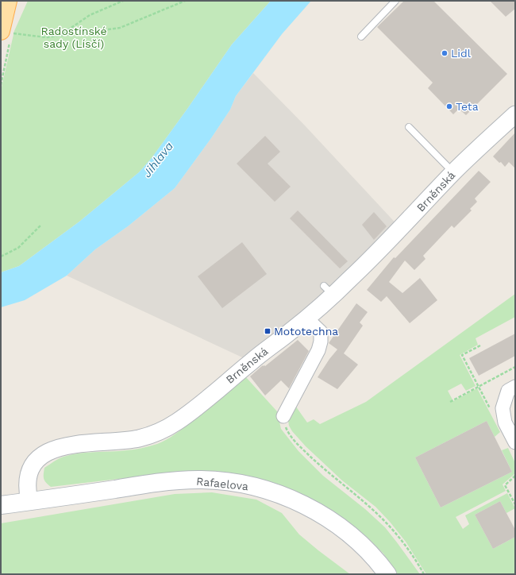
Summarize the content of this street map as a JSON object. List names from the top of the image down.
{
  "streets": {
    "main road": ["Rafaelova"],
    "street": ["Brněnská"]
  },
  "crossings": [
    ["Brněnská", "Rafaelova"]
  ],
  "water": ["Jihlava"],
  "parks": ["Radostínské sady (Lísčí)"],
  "places": {
    "other": ["Lidl", "Teta"],
    "transit": ["Mototechna"]
  }
}
